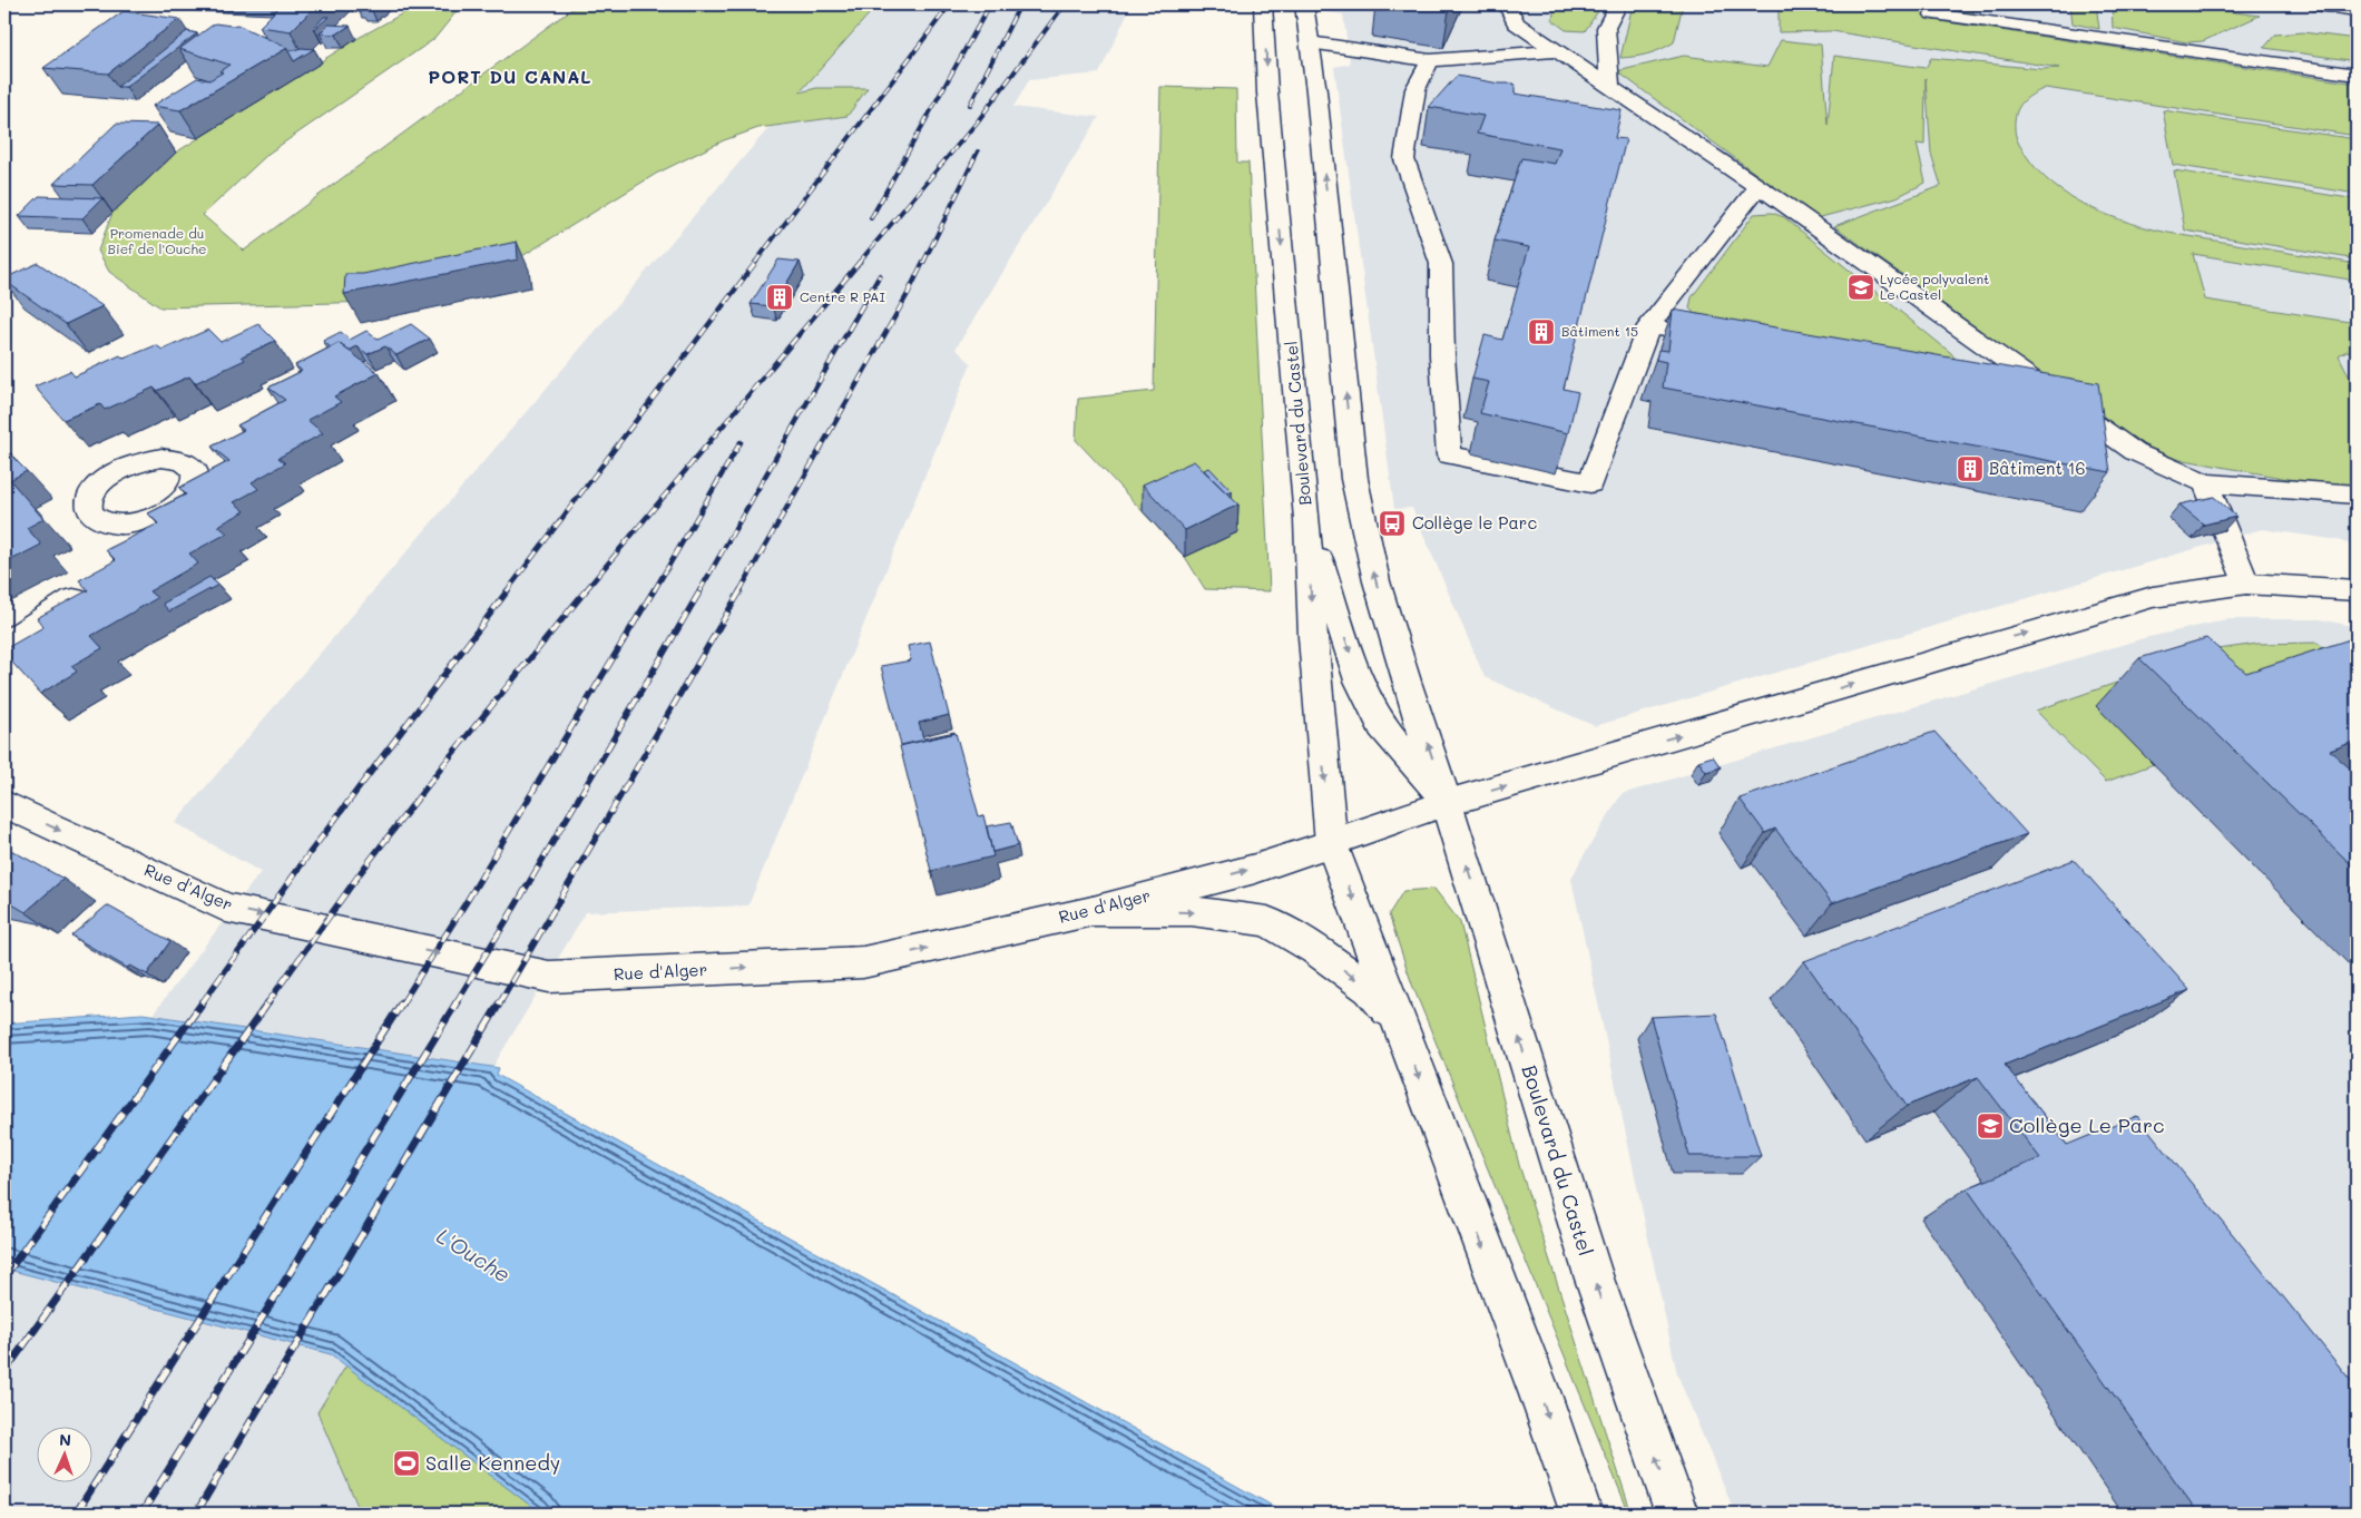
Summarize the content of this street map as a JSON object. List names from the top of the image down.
{
  "streets": {
    "main road": ["Boulevard du Castel", "Rue d'Alger"]
  },
  "crossings": [
    ["Boulevard du Castel", "Rue d'Alger"]
  ],
  "one_way": ["Rue d'Alger"],
  "districts": ["PORT DU CANAL"],
  "water": ["L'Ouche"],
  "parks": ["Promenade du Bief de l'Ouche"],
  "places": {
    "school or university": ["Lycée polyvalent Le Castel", "Collège Le Parc"],
    "building": ["Centre R PAI", "Bâtiment 15", "Bâtiment 16"],
    "bus stop": ["Collège le Parc"],
    "sports": ["Salle Kennedy"]
  },
  "north": "top"
}
